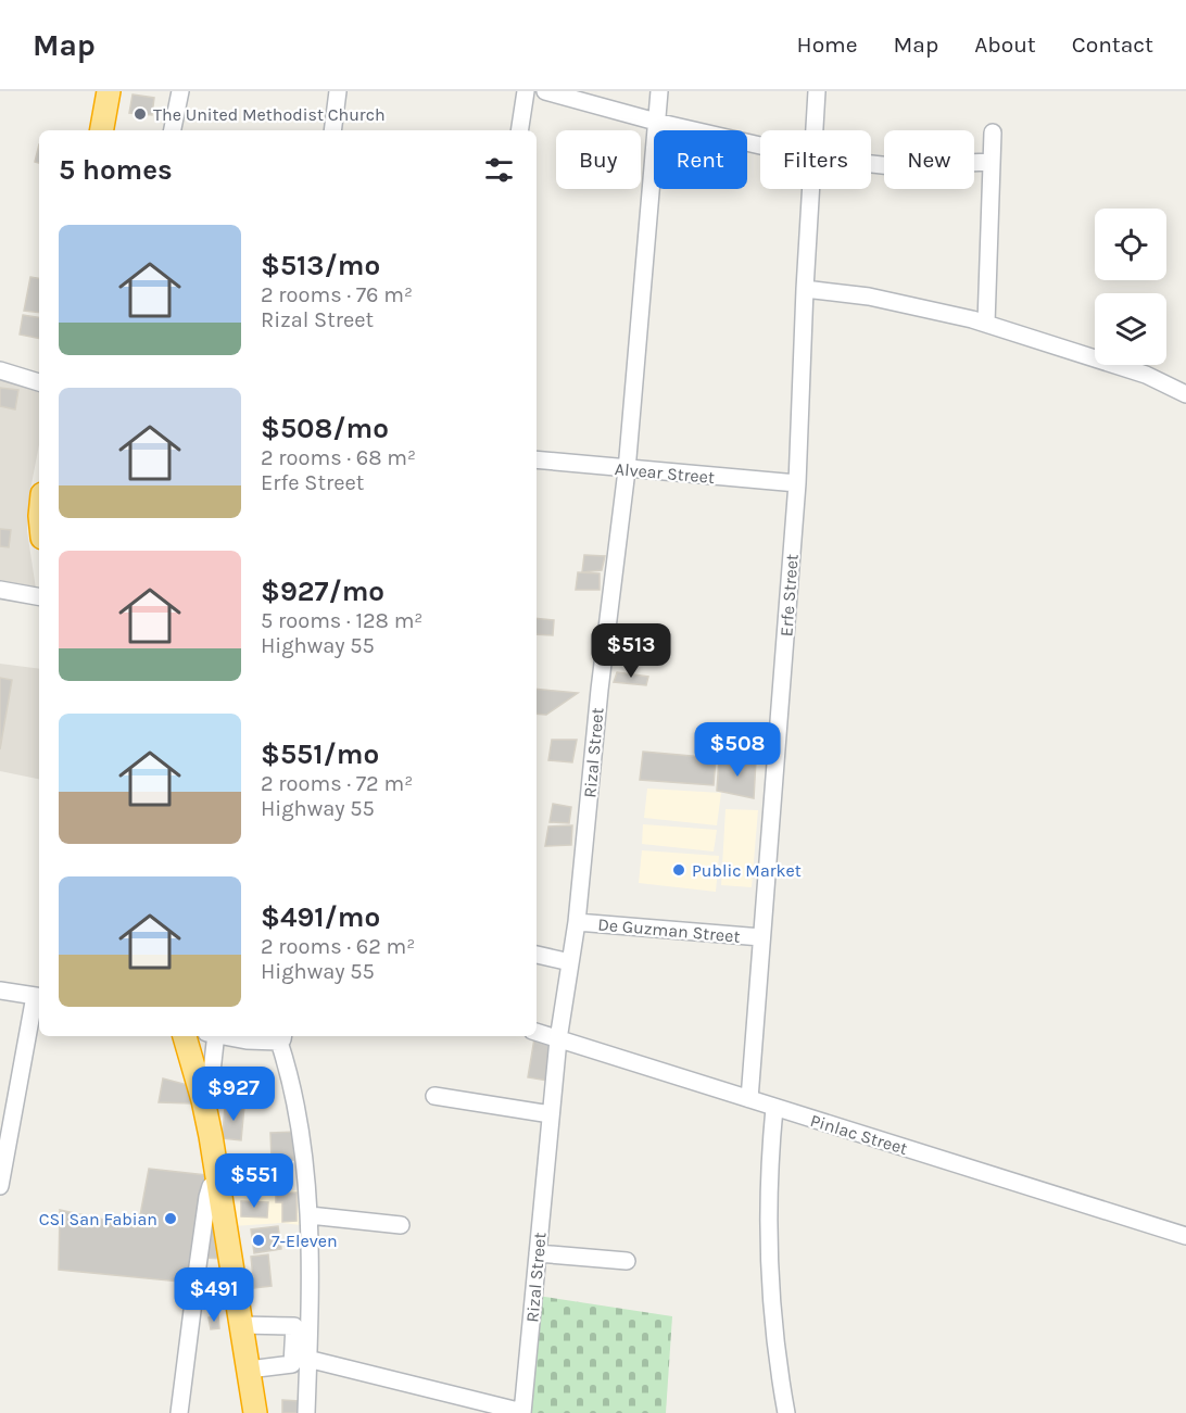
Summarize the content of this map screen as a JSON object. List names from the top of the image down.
{
  "streets": {
    "street": [
      "Alvear Street",
      "Erfe Street",
      "Rizal Street",
      "De Guzman Street",
      "Pinlac Street"
    ]
  },
  "crossings": [
    ["Alvear Street", "Erfe Street"],
    ["Alvear Street", "Rizal Street"],
    ["Erfe Street", "De Guzman Street"],
    ["Erfe Street", "Pinlac Street"],
    ["Rizal Street", "De Guzman Street"],
    ["Rizal Street", "Pinlac Street"]
  ],
  "places": [
    "The United Methodist Church",
    "Public Market",
    "CSI San Fabian",
    "7-Eleven"
  ],
  "page": {
    "header": "Map",
    "nav": [
      "Home",
      "Map",
      "About",
      "Contact"
    ],
    "chip": [
      "Buy",
      "Rent",
      "Filters",
      "New"
    ],
    "heading": "5 homes",
    "list": [
      {
        "name": "$513/mo",
        "note": "2 rooms · 76 m² · Rizal Street"
      },
      {
        "name": "$508/mo",
        "note": "2 rooms · 68 m² · Erfe Street"
      },
      {
        "name": "$927/mo",
        "note": "5 rooms · 128 m² · Highway 55"
      },
      {
        "name": "$551/mo",
        "note": "2 rooms · 72 m² · Highway 55"
      },
      {
        "name": "$491/mo",
        "note": "2 rooms · 62 m² · Highway 55"
      }
    ],
    "price": [
      "$513",
      "$508",
      "$927",
      "$551",
      "$491"
    ]
  }
}
